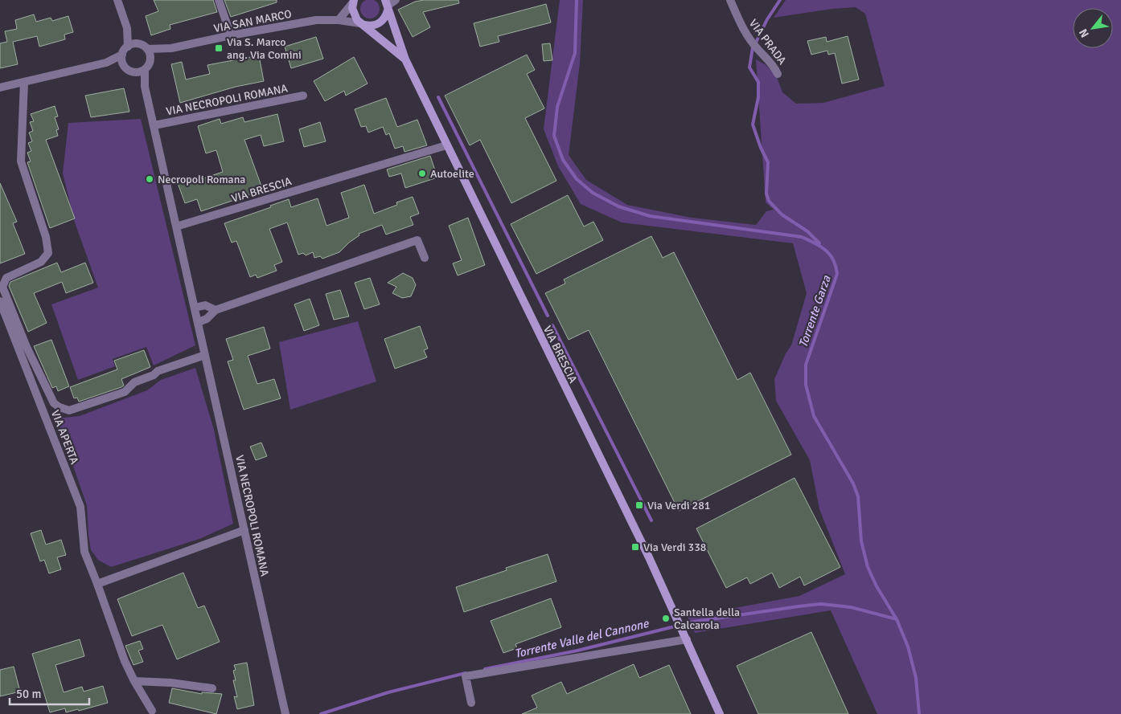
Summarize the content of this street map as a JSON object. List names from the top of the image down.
{
  "streets": {
    "main road": ["VIA BRESCIA"],
    "street": [
      "VIA SAN MARCO",
      "VIA PRADA",
      "VIA NECROPOLI ROMANA",
      "VIA APERTA"
    ]
  },
  "crossings": [
    ["VIA SAN MARCO", "VIA NECROPOLI ROMANA"],
    ["VIA SAN MARCO", "VIA BRESCIA"],
    ["VIA NECROPOLI ROMANA", "VIA BRESCIA"],
    ["VIA NECROPOLI ROMANA", "VIA APERTA"]
  ],
  "water": ["Torrente Garza", "Torrente Valle del Cannone"],
  "places": {
    "transit": ["Via S. Marco ang. Via Comini", "Via Verdi 281", "Via Verdi 338"],
    "other": ["Autoelite", "Necropoli Romana", "Santella della Calcarola"]
  },
  "scale_bar": "50 m",
  "north": "bottom left"
}
